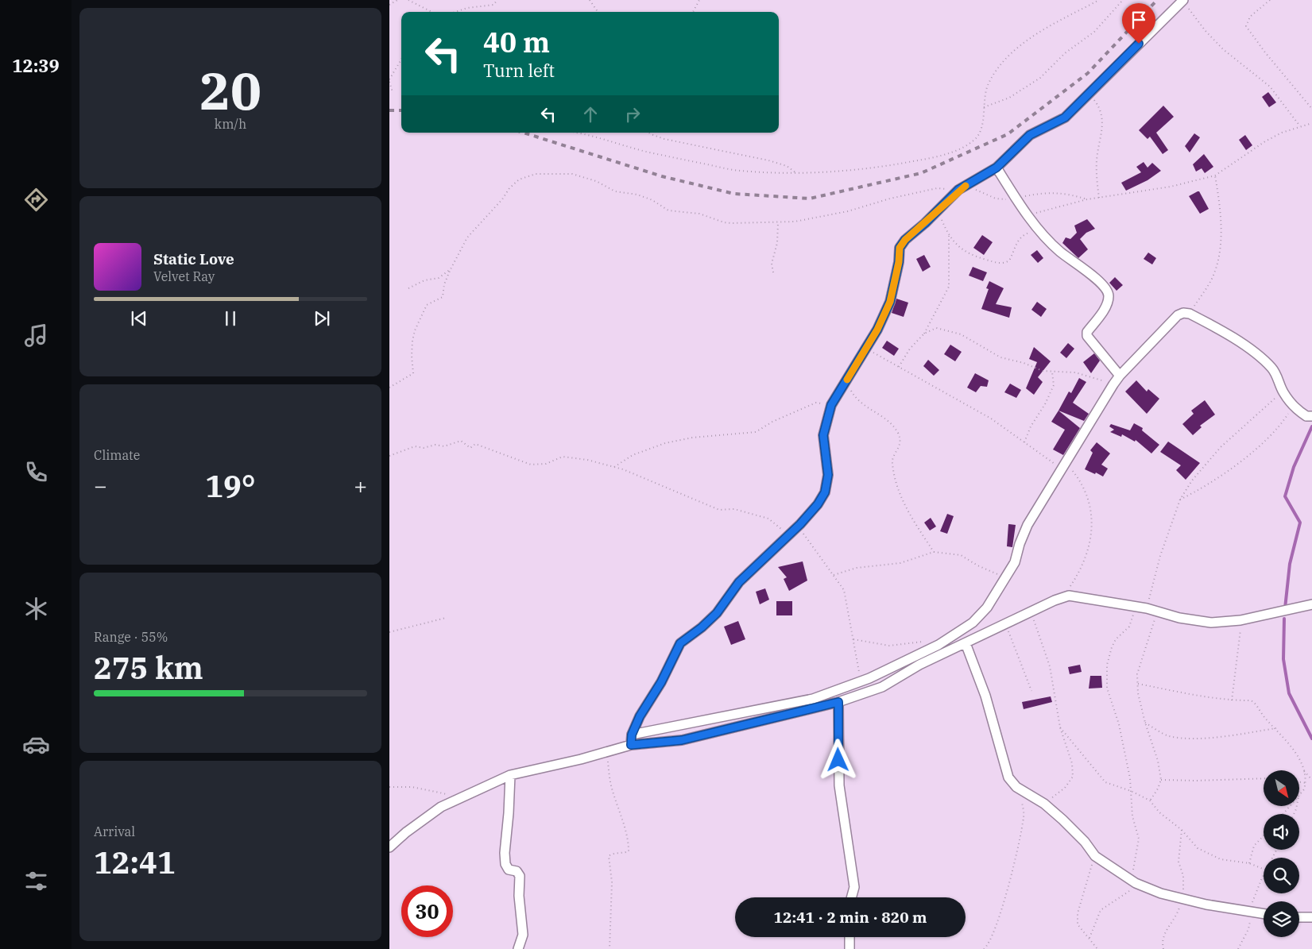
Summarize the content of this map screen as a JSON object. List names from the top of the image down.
{
  "north": "bottom right",
  "page": {
    "tabs": "12:39",
    "tile": [
      ["20", "km/h"],
      "Climate",
      ["Range · 55%", "275 km"],
      ["Arrival", "12:41"]
    ],
    "turn": ["40 m", "Turn left"],
    "song": ["Static Love", "Velvet Ray"],
    "heat": ["−", "19°", "+"],
    "limit": "30",
    "trip": "12:41 · 2 min · 820 m"
  }
}
